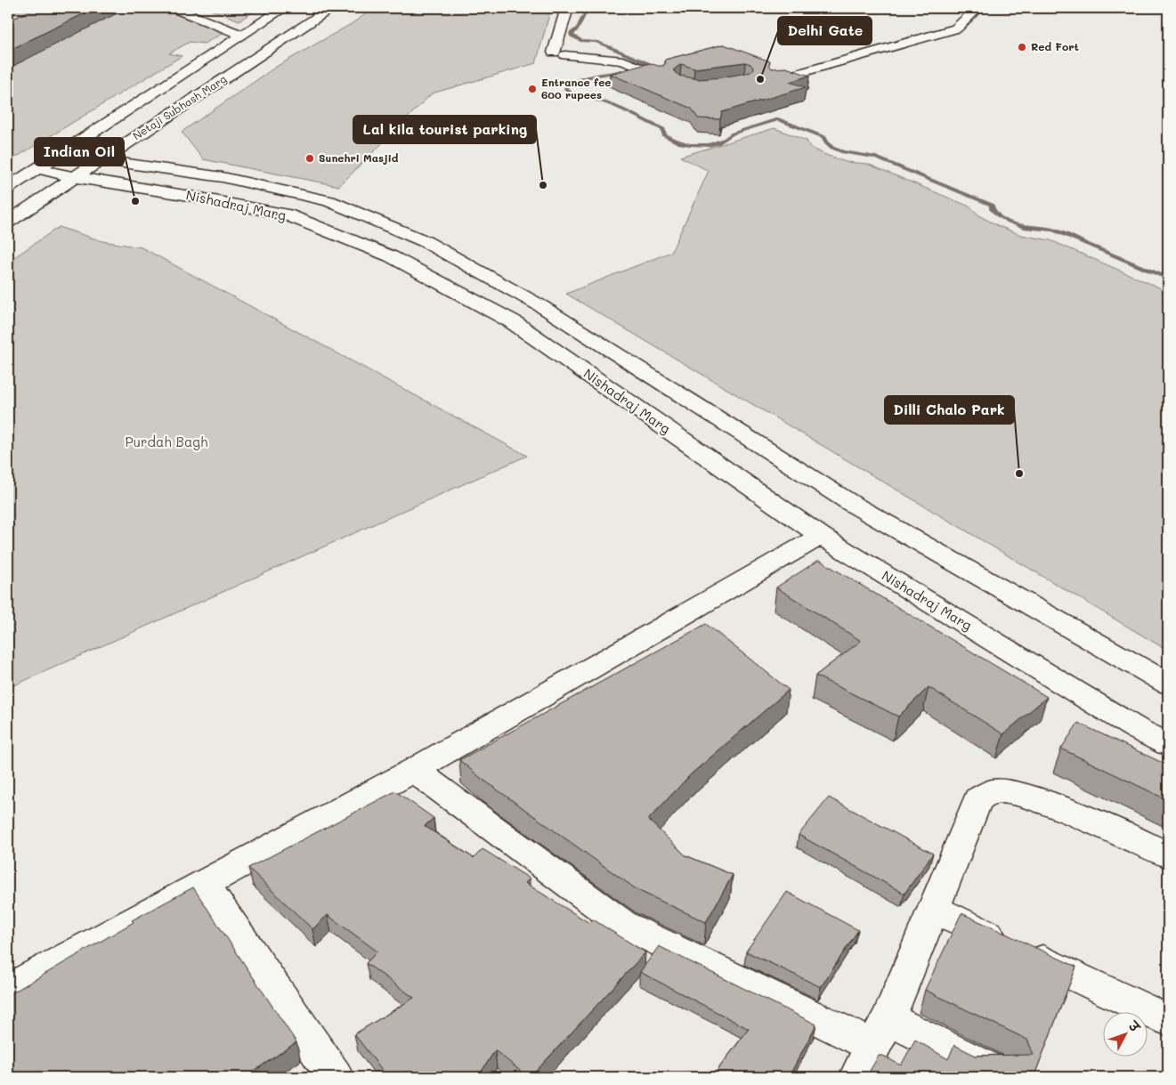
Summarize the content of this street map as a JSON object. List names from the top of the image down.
{
  "streets": {
    "main road": ["Netaji Subhash Marg", "Nishadraj Marg"]
  },
  "crossings": [
    ["Netaji Subhash Marg", "Nishadraj Marg"]
  ],
  "parks": ["Purdah Bagh"],
  "places": [
    "Red Fort",
    "Delhi Gate",
    "Entrance fee 600 rupees",
    "Sunehri Masjid",
    "Lal kila tourist parking",
    "Indian Oil",
    "Dilli Chalo Park"
  ],
  "north": "top right"
}
